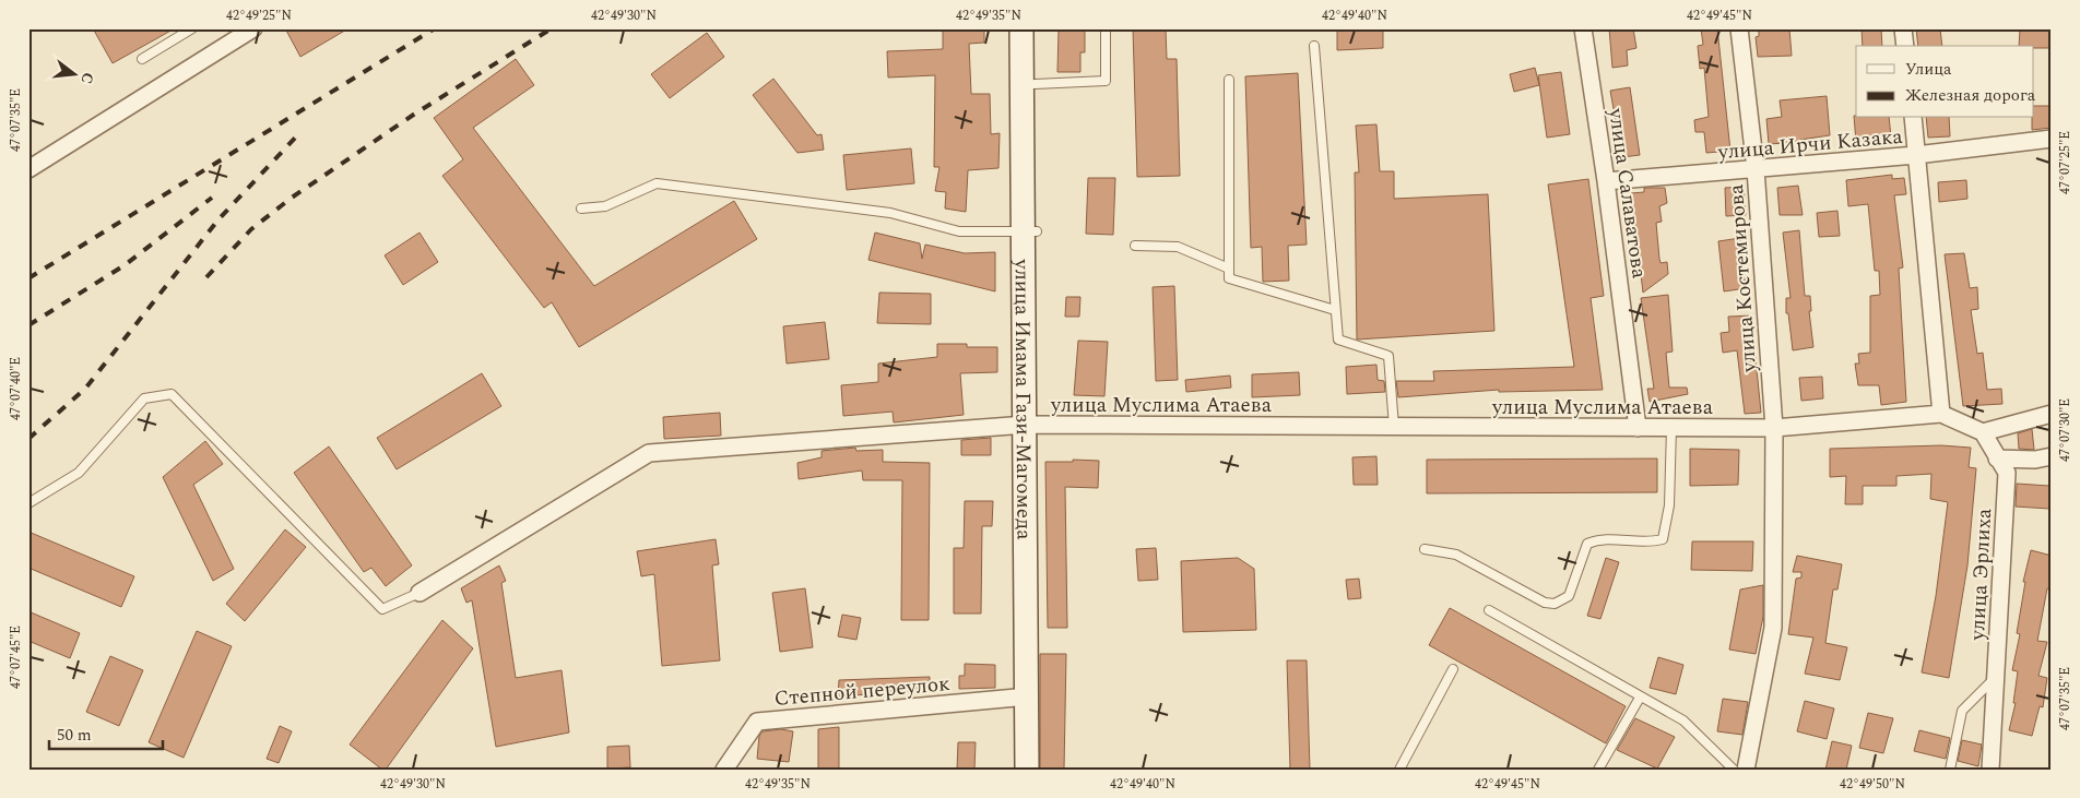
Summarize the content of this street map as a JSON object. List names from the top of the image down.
{
  "streets": {
    "main road": ["улица Имама Гази-Магомеда"],
    "street": [
      "улица Ирчи Казака",
      "улица Салаватова",
      "улица Костемирова",
      "улица Муслима Атаева",
      "улица Эрлиха",
      "Степной переулок"
    ]
  },
  "crossings": [
    ["улица Ирчи Казака", "улица Салаватова"],
    ["улица Ирчи Казака", "улица Костемирова"],
    ["улица Салаватова", "улица Муслима Атаева"],
    ["улица Костемирова", "улица Муслима Атаева"],
    ["улица Имама Гази-Магомеда", "улица Муслима Атаева"],
    ["улица Имама Гази-Магомеда", "Степной переулок"]
  ],
  "legend": ["Улица", "Железная дорога"],
  "scale_bar": "50 m",
  "north": "right",
  "coordinates": [
    "42°49'25\"N",
    "42°49'30\"N",
    "42°49'35\"N",
    "42°49'40\"N",
    "42°49'45\"N",
    "47°07'35\"E",
    "47°07'25\"E",
    "47°07'40\"E",
    "47°07'30\"E",
    "47°07'45\"E",
    "42°49'50\"N"
  ]
}
